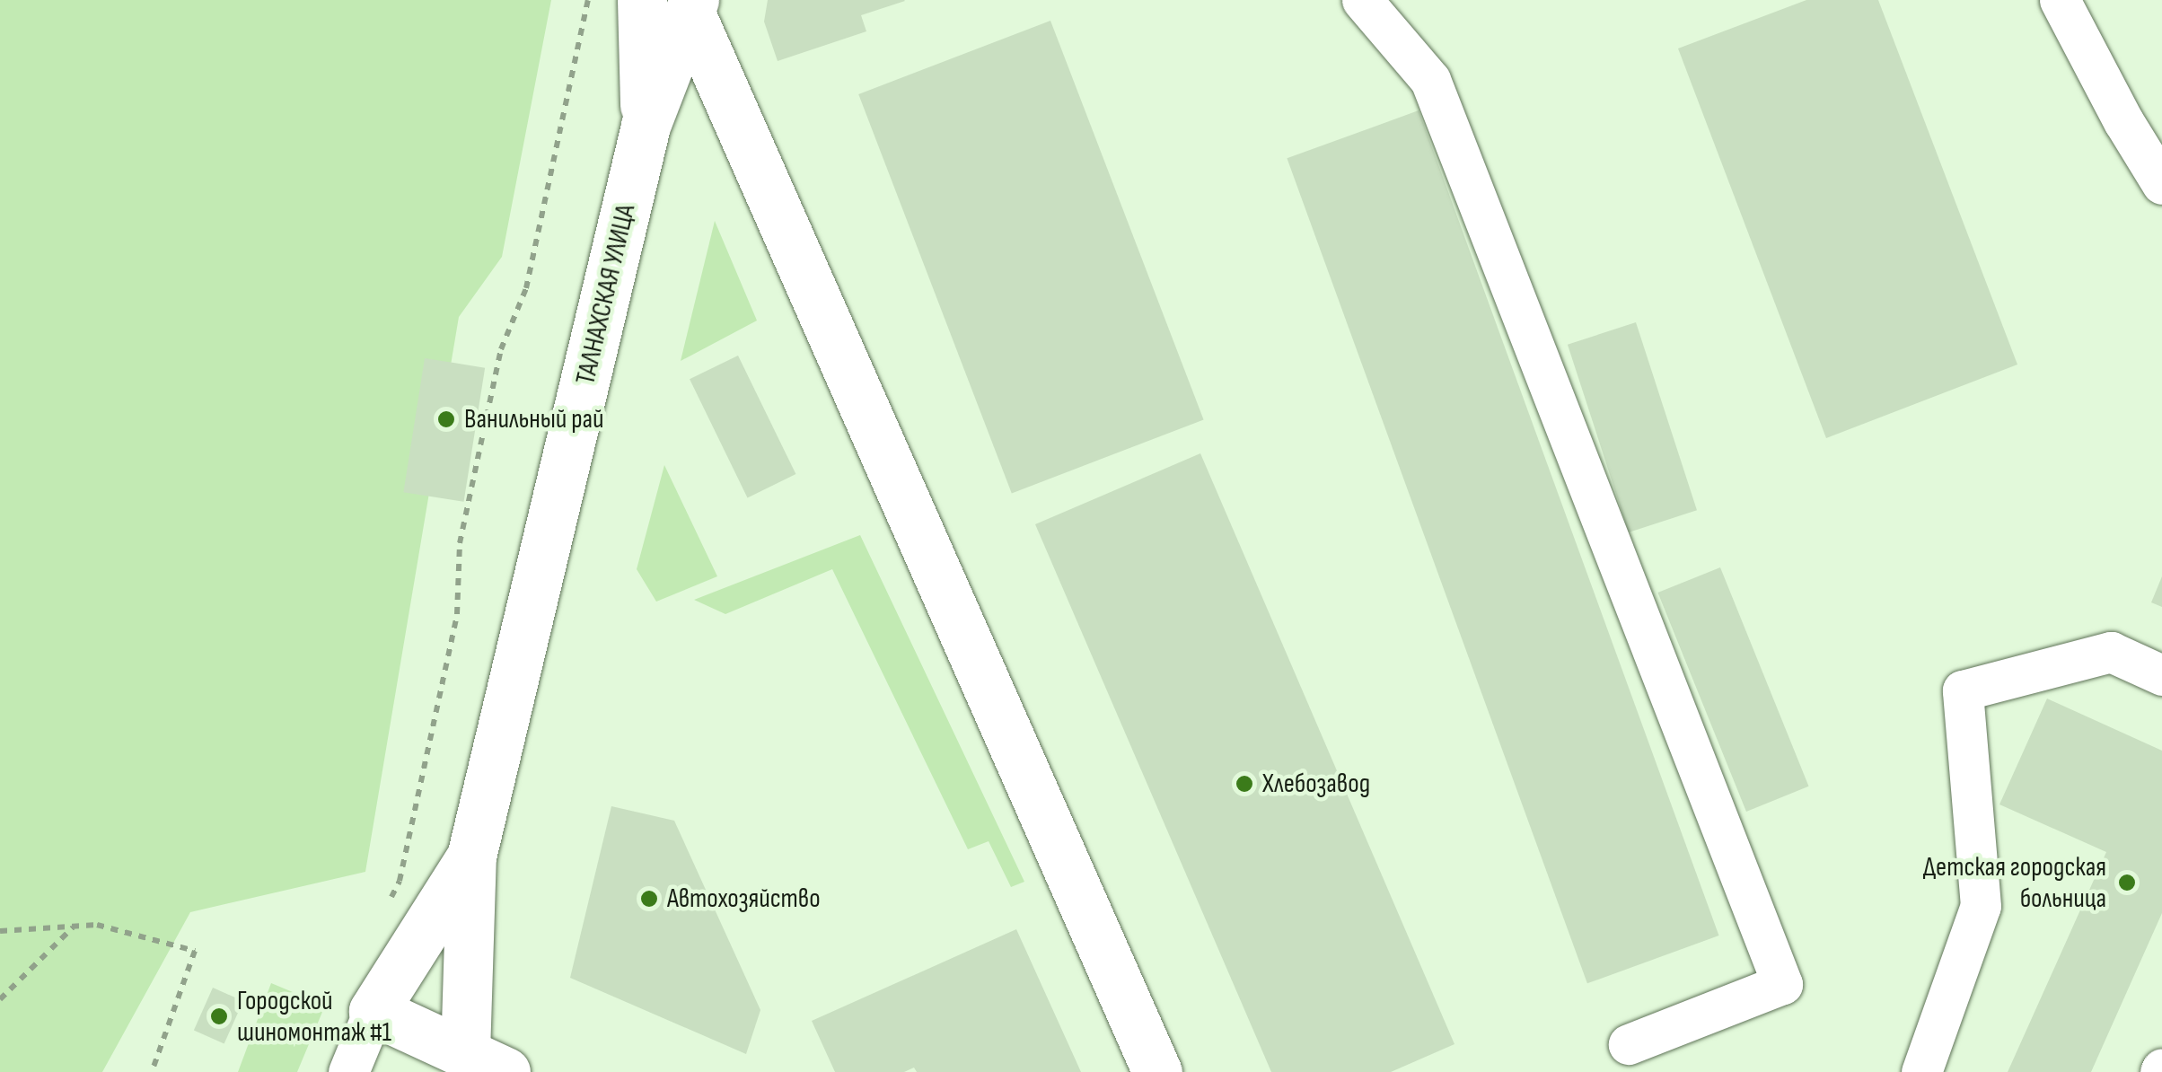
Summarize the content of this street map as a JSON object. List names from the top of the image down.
{
  "streets": {
    "main road": ["ТАЛНАХСКАЯ УЛИЦА"]
  },
  "places": [
    "Ванильный рай",
    "Хлебозавод",
    "Детская городская больница",
    "Автохозяйство",
    "Городской шиномонтаж #1"
  ]
}
